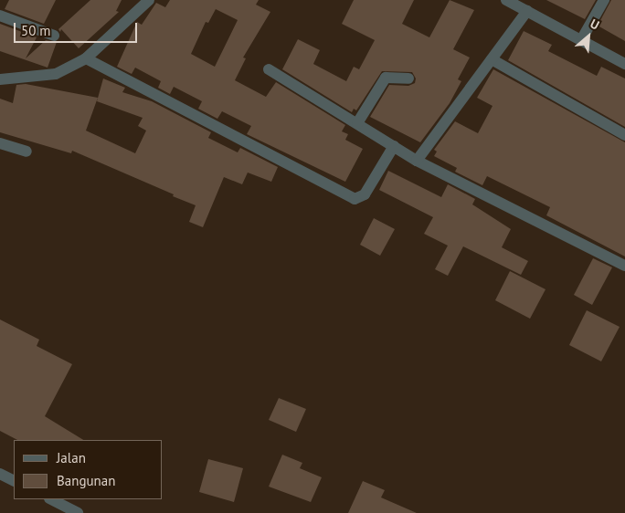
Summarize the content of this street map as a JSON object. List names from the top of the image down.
{
  "legend": ["Jalan", "Bangunan"],
  "scale_bar": "50 m",
  "north": "top right"
}
